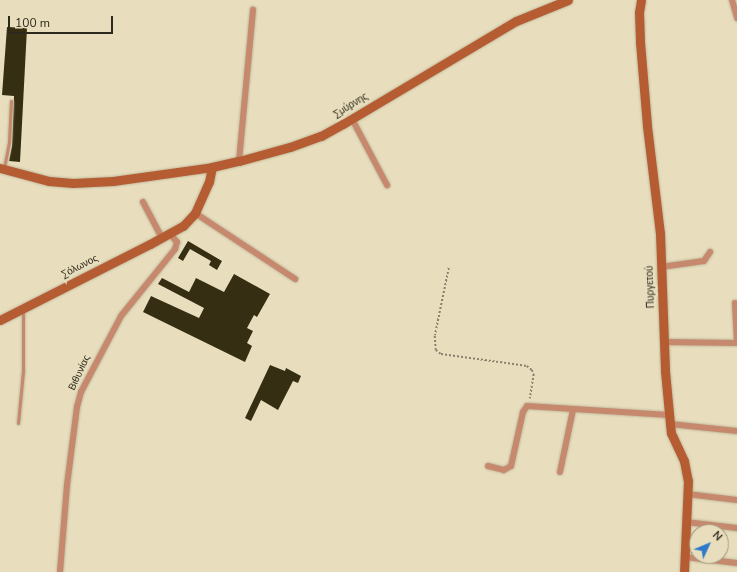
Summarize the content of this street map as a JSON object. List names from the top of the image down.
{
  "streets": {
    "street": [
      "Σμύρνης",
      "Σόλωνος",
      "Πυργετού",
      "Βιθυνίας"
    ]
  },
  "crossings": [
    ["Σόλωνος", "Βιθυνίας"]
  ],
  "scale_bar": "100 m",
  "north": "top right"
}
